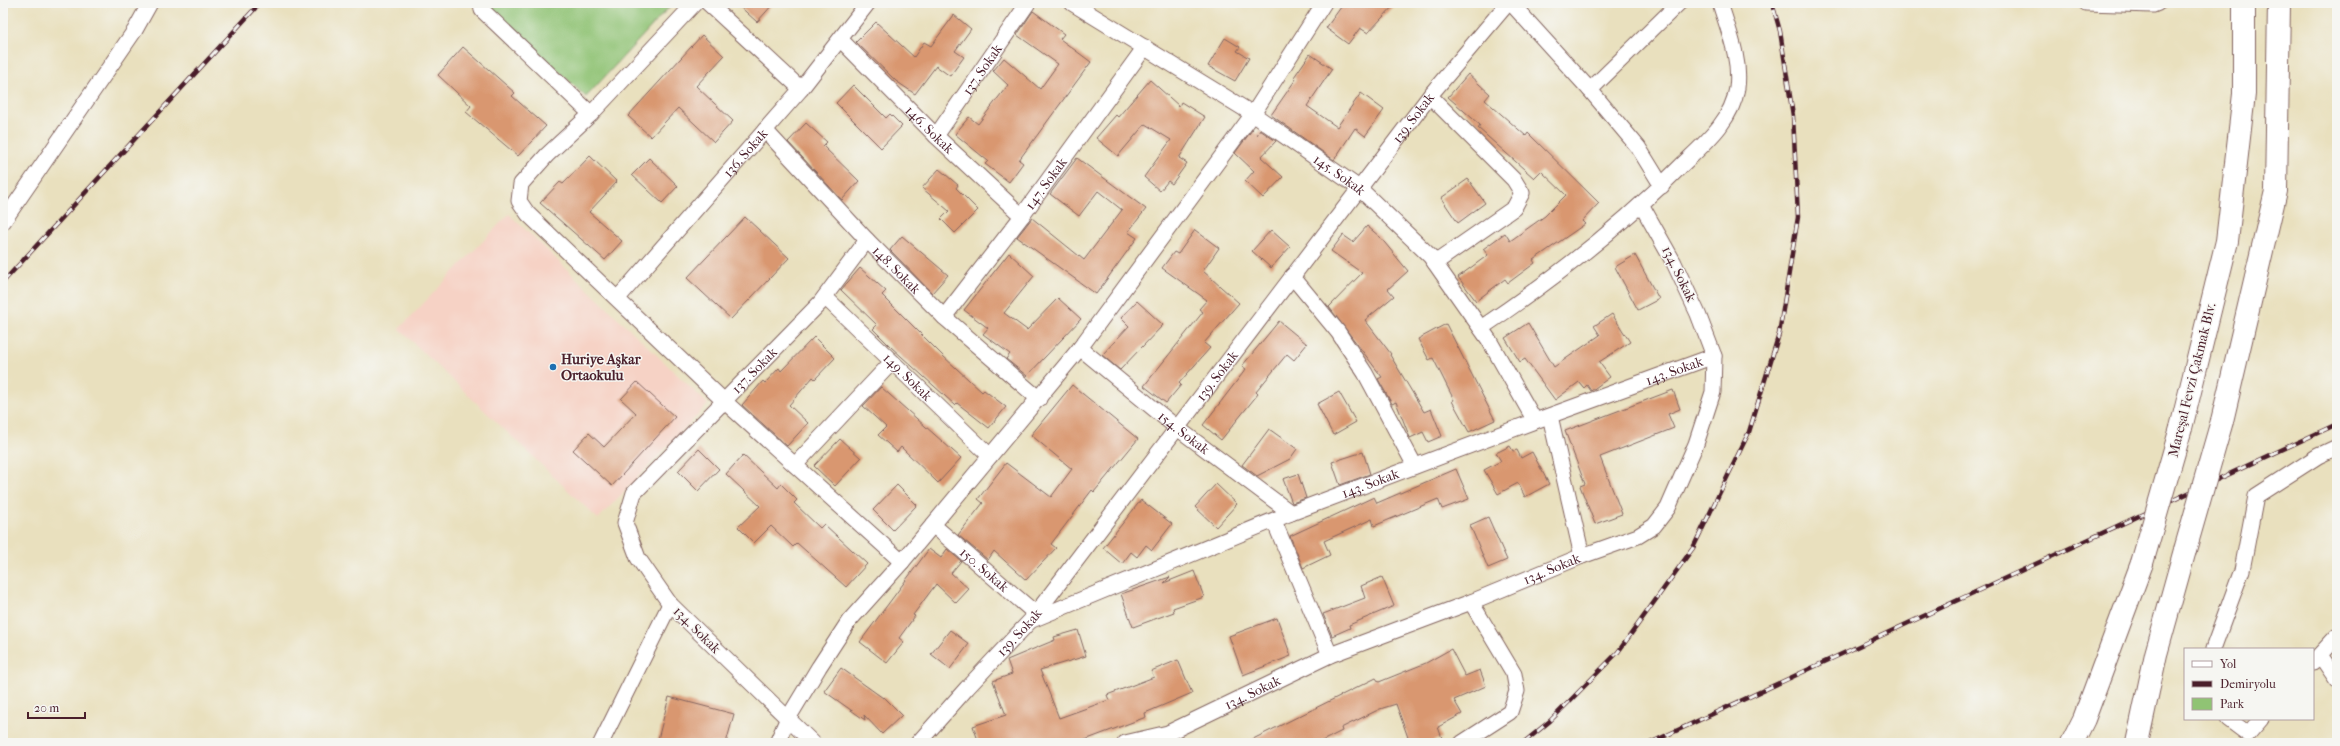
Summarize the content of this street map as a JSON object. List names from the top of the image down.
{
  "streets": {
    "main road": ["Mareşal Fevzi Çakmak Blv."],
    "street": [
      "137. Sokak",
      "139. Sokak",
      "146. Sokak",
      "136. Sokak",
      "145. Sokak",
      "147. Sokak",
      "148. Sokak",
      "134. Sokak",
      "143. Sokak",
      "149. Sokak",
      "154. Sokak",
      "150. Sokak"
    ]
  },
  "crossings": [
    ["137. Sokak", "146. Sokak"],
    ["137. Sokak", "148. Sokak"],
    ["137. Sokak", "134. Sokak"],
    ["137. Sokak", "149. Sokak"],
    ["139. Sokak", "145. Sokak"],
    ["139. Sokak", "143. Sokak"],
    ["139. Sokak", "154. Sokak"],
    ["139. Sokak", "150. Sokak"],
    ["146. Sokak", "136. Sokak"],
    ["146. Sokak", "147. Sokak"],
    ["136. Sokak", "148. Sokak"],
    ["145. Sokak", "147. Sokak"],
    ["145. Sokak", "143. Sokak"],
    ["147. Sokak", "148. Sokak"],
    ["134. Sokak", "143. Sokak"],
    ["143. Sokak", "154. Sokak"],
    ["143. Sokak", "150. Sokak"]
  ],
  "places": ["Huriye Aşkar Ortaokulu"],
  "legend": ["Yol", "Demiryolu", "Park"],
  "scale_bar": "20 m"
}
